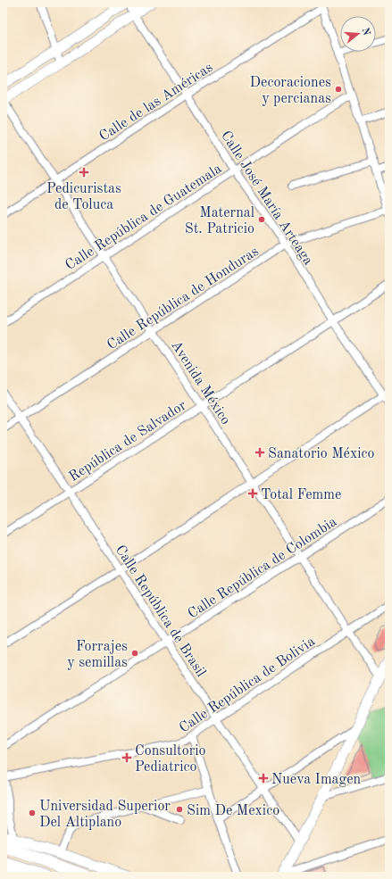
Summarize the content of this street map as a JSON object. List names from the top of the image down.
{
  "streets": {
    "street": [
      "Calle de las Américas",
      "Calle José María Arteaga",
      "Calle República de Guatemala",
      "Calle República de Honduras",
      "Avenida México",
      "República de Salvador",
      "Calle República de Colombia",
      "Calle República de Brasil",
      "Calle República de Bolivia"
    ]
  },
  "crossings": [
    ["Calle de las Américas", "Calle José María Arteaga"],
    ["Calle de las Américas", "Avenida México"],
    ["Calle José María Arteaga", "Calle República de Guatemala"],
    ["Calle José María Arteaga", "Calle República de Honduras"],
    ["Calle José María Arteaga", "República de Salvador"],
    ["Calle República de Guatemala", "Avenida México"],
    ["Calle República de Honduras", "Avenida México"],
    ["Calle República de Honduras", "Calle República de Brasil"],
    ["Avenida México", "República de Salvador"],
    ["Avenida México", "Calle República de Colombia"],
    ["Avenida México", "Calle República de Bolivia"],
    ["República de Salvador", "Calle República de Brasil"],
    ["Calle República de Colombia", "Calle República de Brasil"],
    ["Calle República de Brasil", "Calle República de Bolivia"]
  ],
  "places": {
    "other": [
      "Decoraciones y percianas",
      "Maternal St. Patricio",
      "Forrajes y semillas",
      "Sim De Mexico",
      "Universidad Superior Del Altiplano"
    ],
    "health": [
      "Pedicuristas de Toluca",
      "Sanatorio México",
      "Total Femme",
      "Consultorio Pediatrico",
      "Nueva Imagen"
    ]
  },
  "north": "right"
}
